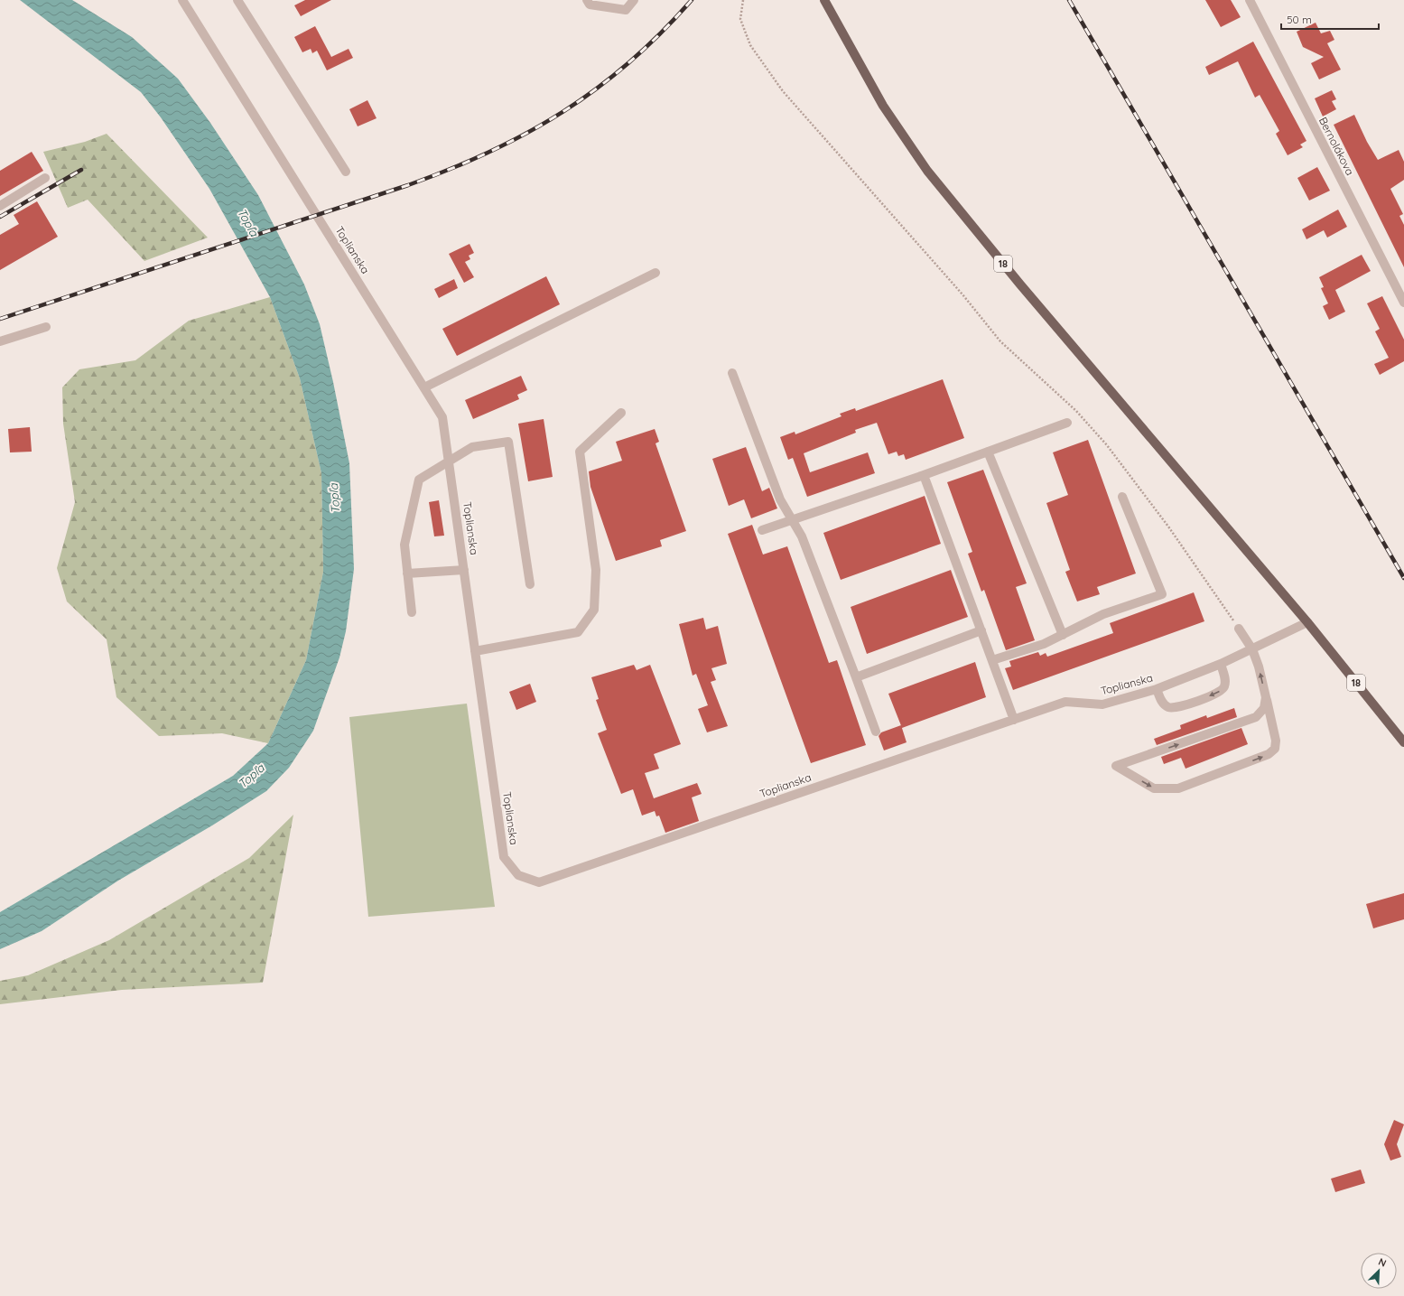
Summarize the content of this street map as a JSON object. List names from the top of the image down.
{
  "streets": {
    "main road": ["18"],
    "street": ["Bernolákova", "Toplianska"]
  },
  "crossings": [
    ["Toplianska", "18"]
  ],
  "water": ["Topľa"],
  "scale_bar": "50 m",
  "north": "top right"
}
